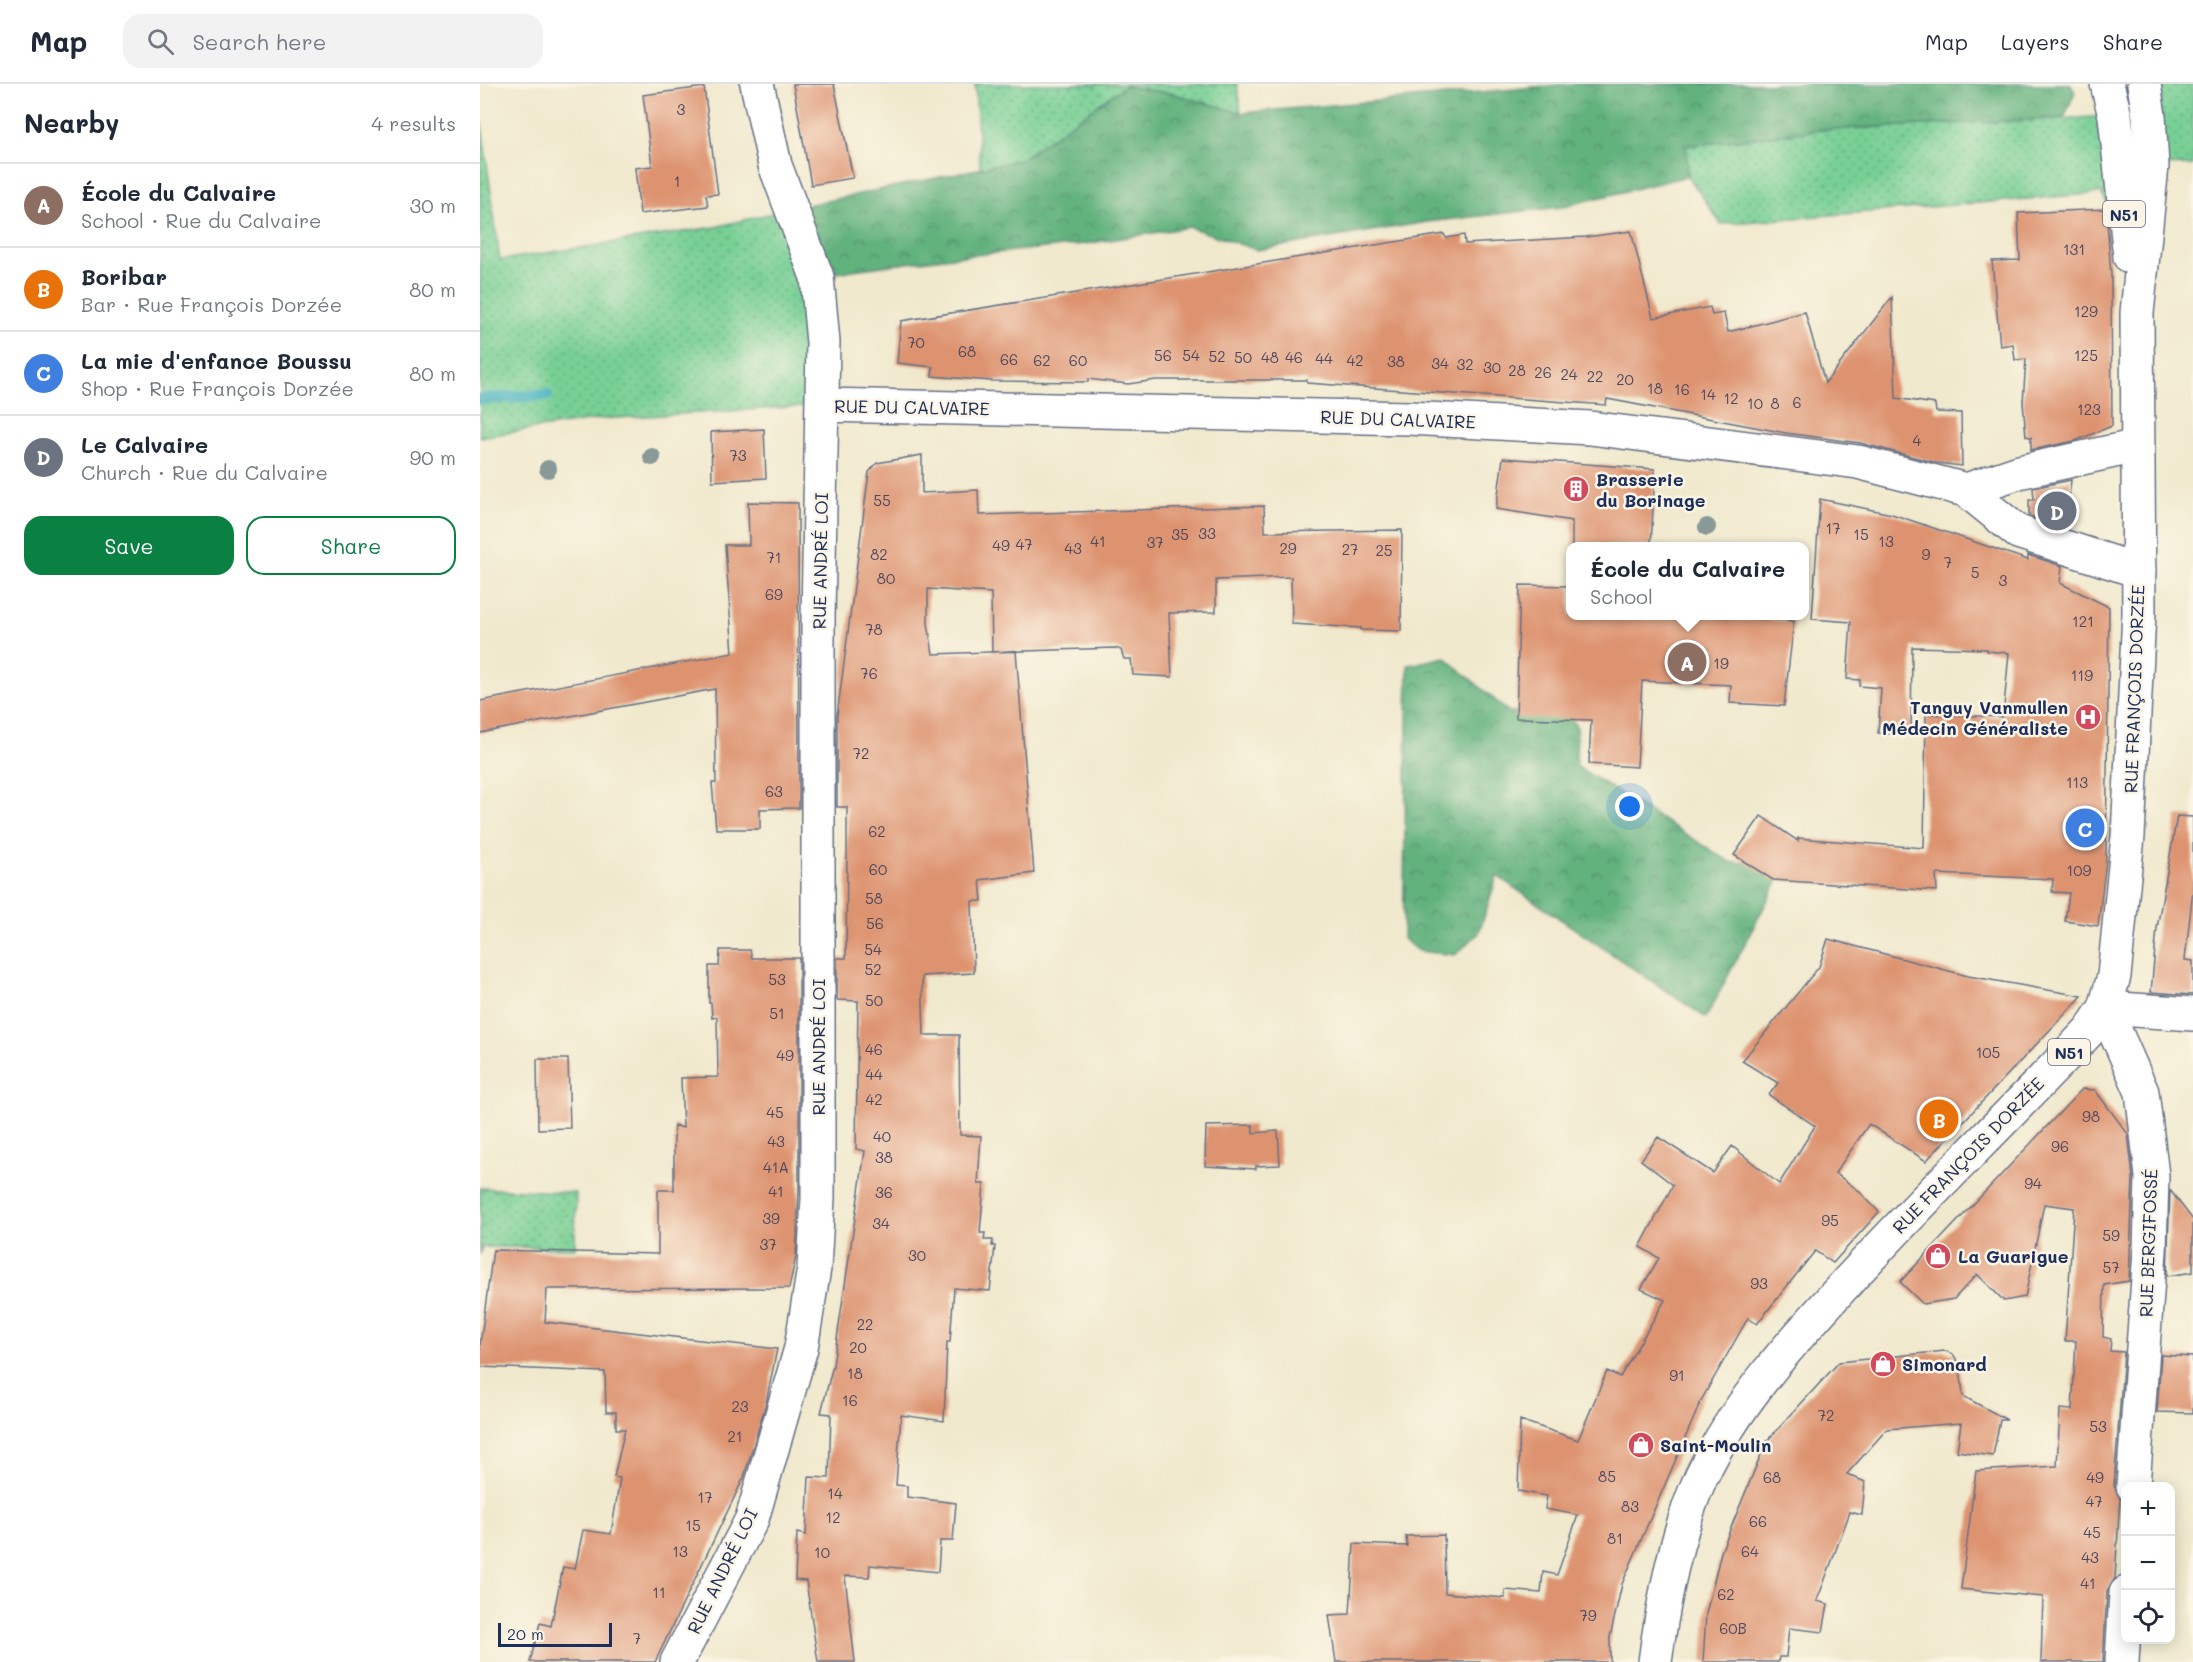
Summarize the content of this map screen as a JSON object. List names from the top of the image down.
{
  "streets": {
    "street": [
      "N51",
      "RUE DU CALVAIRE",
      "RUE ANDRÉ LOI",
      "RUE FRANÇOIS DORZÉE",
      "RUE BERGIFOSSÉ"
    ]
  },
  "crossings": [
    ["RUE DU CALVAIRE", "RUE ANDRÉ LOI"],
    ["RUE DU CALVAIRE", "RUE FRANÇOIS DORZÉE"],
    ["RUE FRANÇOIS DORZÉE", "RUE BERGIFOSSÉ"]
  ],
  "places": {
    "building": ["Brasserie du Borinage"],
    "hospital": ["Tanguy Vanmullen Médecin Généraliste"],
    "shop": ["La Guarigue", "Simonard", "Saint-Moulin"]
  },
  "house_numbers": [
    "3",
    "1",
    "131",
    "129",
    "70",
    "68",
    "56",
    "54",
    "125",
    "52",
    "50",
    "48",
    "46",
    "44",
    "66",
    "62",
    "60",
    "42",
    "38",
    "34",
    "32",
    "30",
    "28",
    "26",
    "24",
    "22",
    "20",
    "18",
    "16",
    "14",
    "12",
    "6",
    "10",
    "8",
    "123",
    "4",
    "73",
    "55",
    "17",
    "33",
    "35",
    "15",
    "41",
    "13",
    "37",
    "47",
    "49",
    "43",
    "29",
    "27",
    "25",
    "82",
    "9",
    "71",
    "7",
    "5",
    "80",
    "3",
    "69",
    "121",
    "78",
    "19",
    "76",
    "119",
    "72",
    "113",
    "63",
    "62",
    "60",
    "109",
    "58",
    "56",
    "54",
    "52",
    "53",
    "50",
    "51",
    "46",
    "105",
    "49",
    "44",
    "42",
    "45",
    "98",
    "40",
    "43",
    "96",
    "38",
    "41A",
    "94",
    "41",
    "36",
    "39",
    "95",
    "34",
    "59",
    "37",
    "30",
    "57",
    "93",
    "22",
    "20",
    "18",
    "91",
    "16",
    "23",
    "72",
    "53",
    "21",
    "85",
    "68",
    "49",
    "14",
    "17",
    "47",
    "83",
    "12",
    "66",
    "15",
    "45",
    "81",
    "13",
    "64",
    "10",
    "43",
    "41",
    "11",
    "62",
    "79",
    "60B",
    "7"
  ],
  "scale_bar": "20 m",
  "page": {
    "header": "Map",
    "search": "Search here",
    "nav": ["Map", "Layers", "Share"],
    "heading": ["Nearby", "4 results"],
    "list": [
      {
        "mark": "A",
        "name": "École du Calvaire",
        "note": "School · Rue du Calvaire",
        "value": "30 m"
      },
      {
        "mark": "B",
        "name": "Boribar",
        "note": "Bar · Rue François Dorzée",
        "value": "80 m"
      },
      {
        "mark": "C",
        "name": "La mie d'enfance Boussu",
        "note": "Shop · Rue François Dorzée",
        "value": "80 m"
      },
      {
        "mark": "D",
        "name": "Le Calvaire",
        "note": "Church · Rue du Calvaire",
        "value": "90 m"
      }
    ],
    "pins": [
      "D",
      "A",
      "C",
      "B"
    ],
    "buttons": ["Save", "Share"],
    "popup": ["École du Calvaire", "School"],
    "map_buttons": ["+", "−"],
    "scale": "20 m"
  }
}
